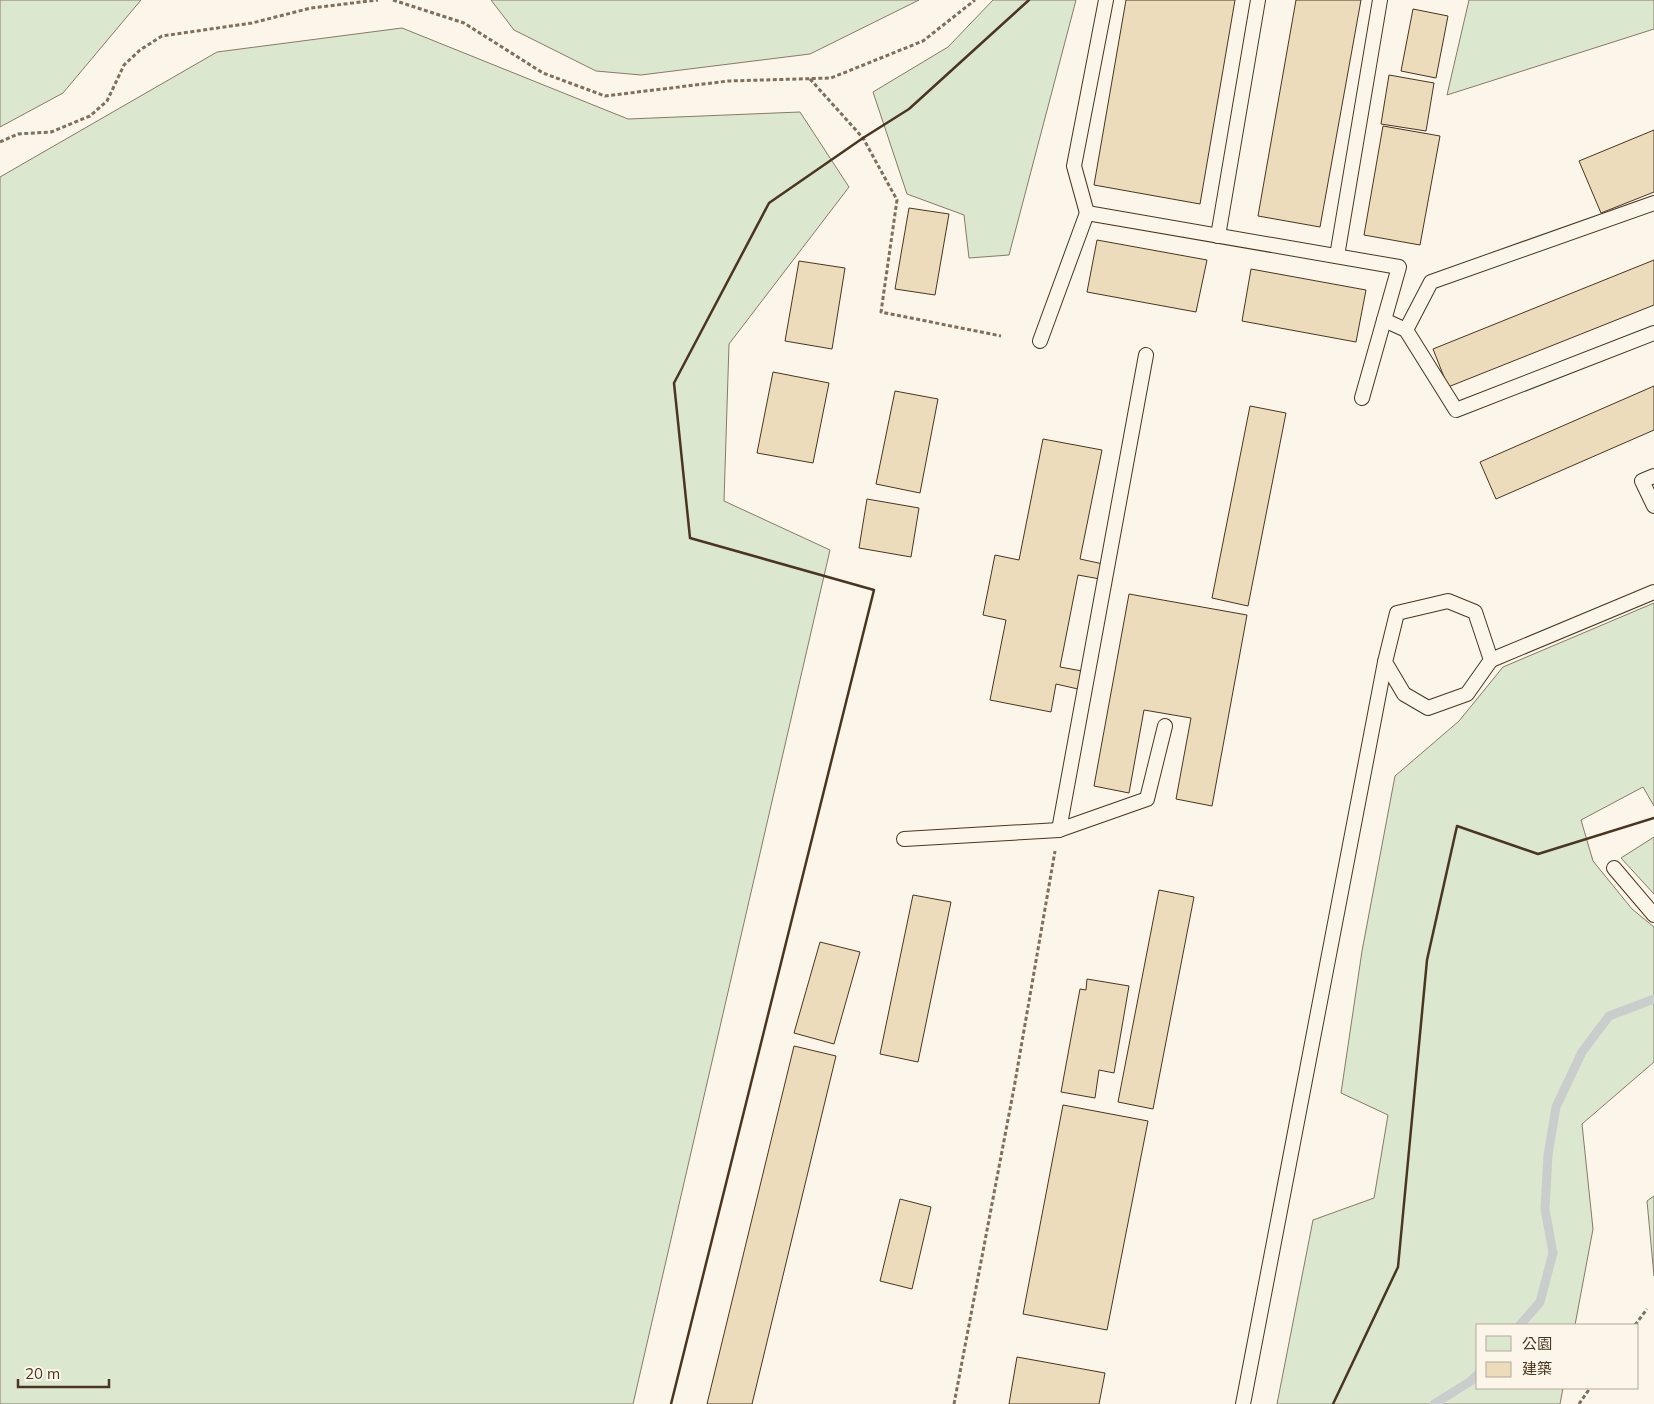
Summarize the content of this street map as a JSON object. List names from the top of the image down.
{
  "legend": ["公園", "建築"],
  "scale_bar": "20 m"
}
